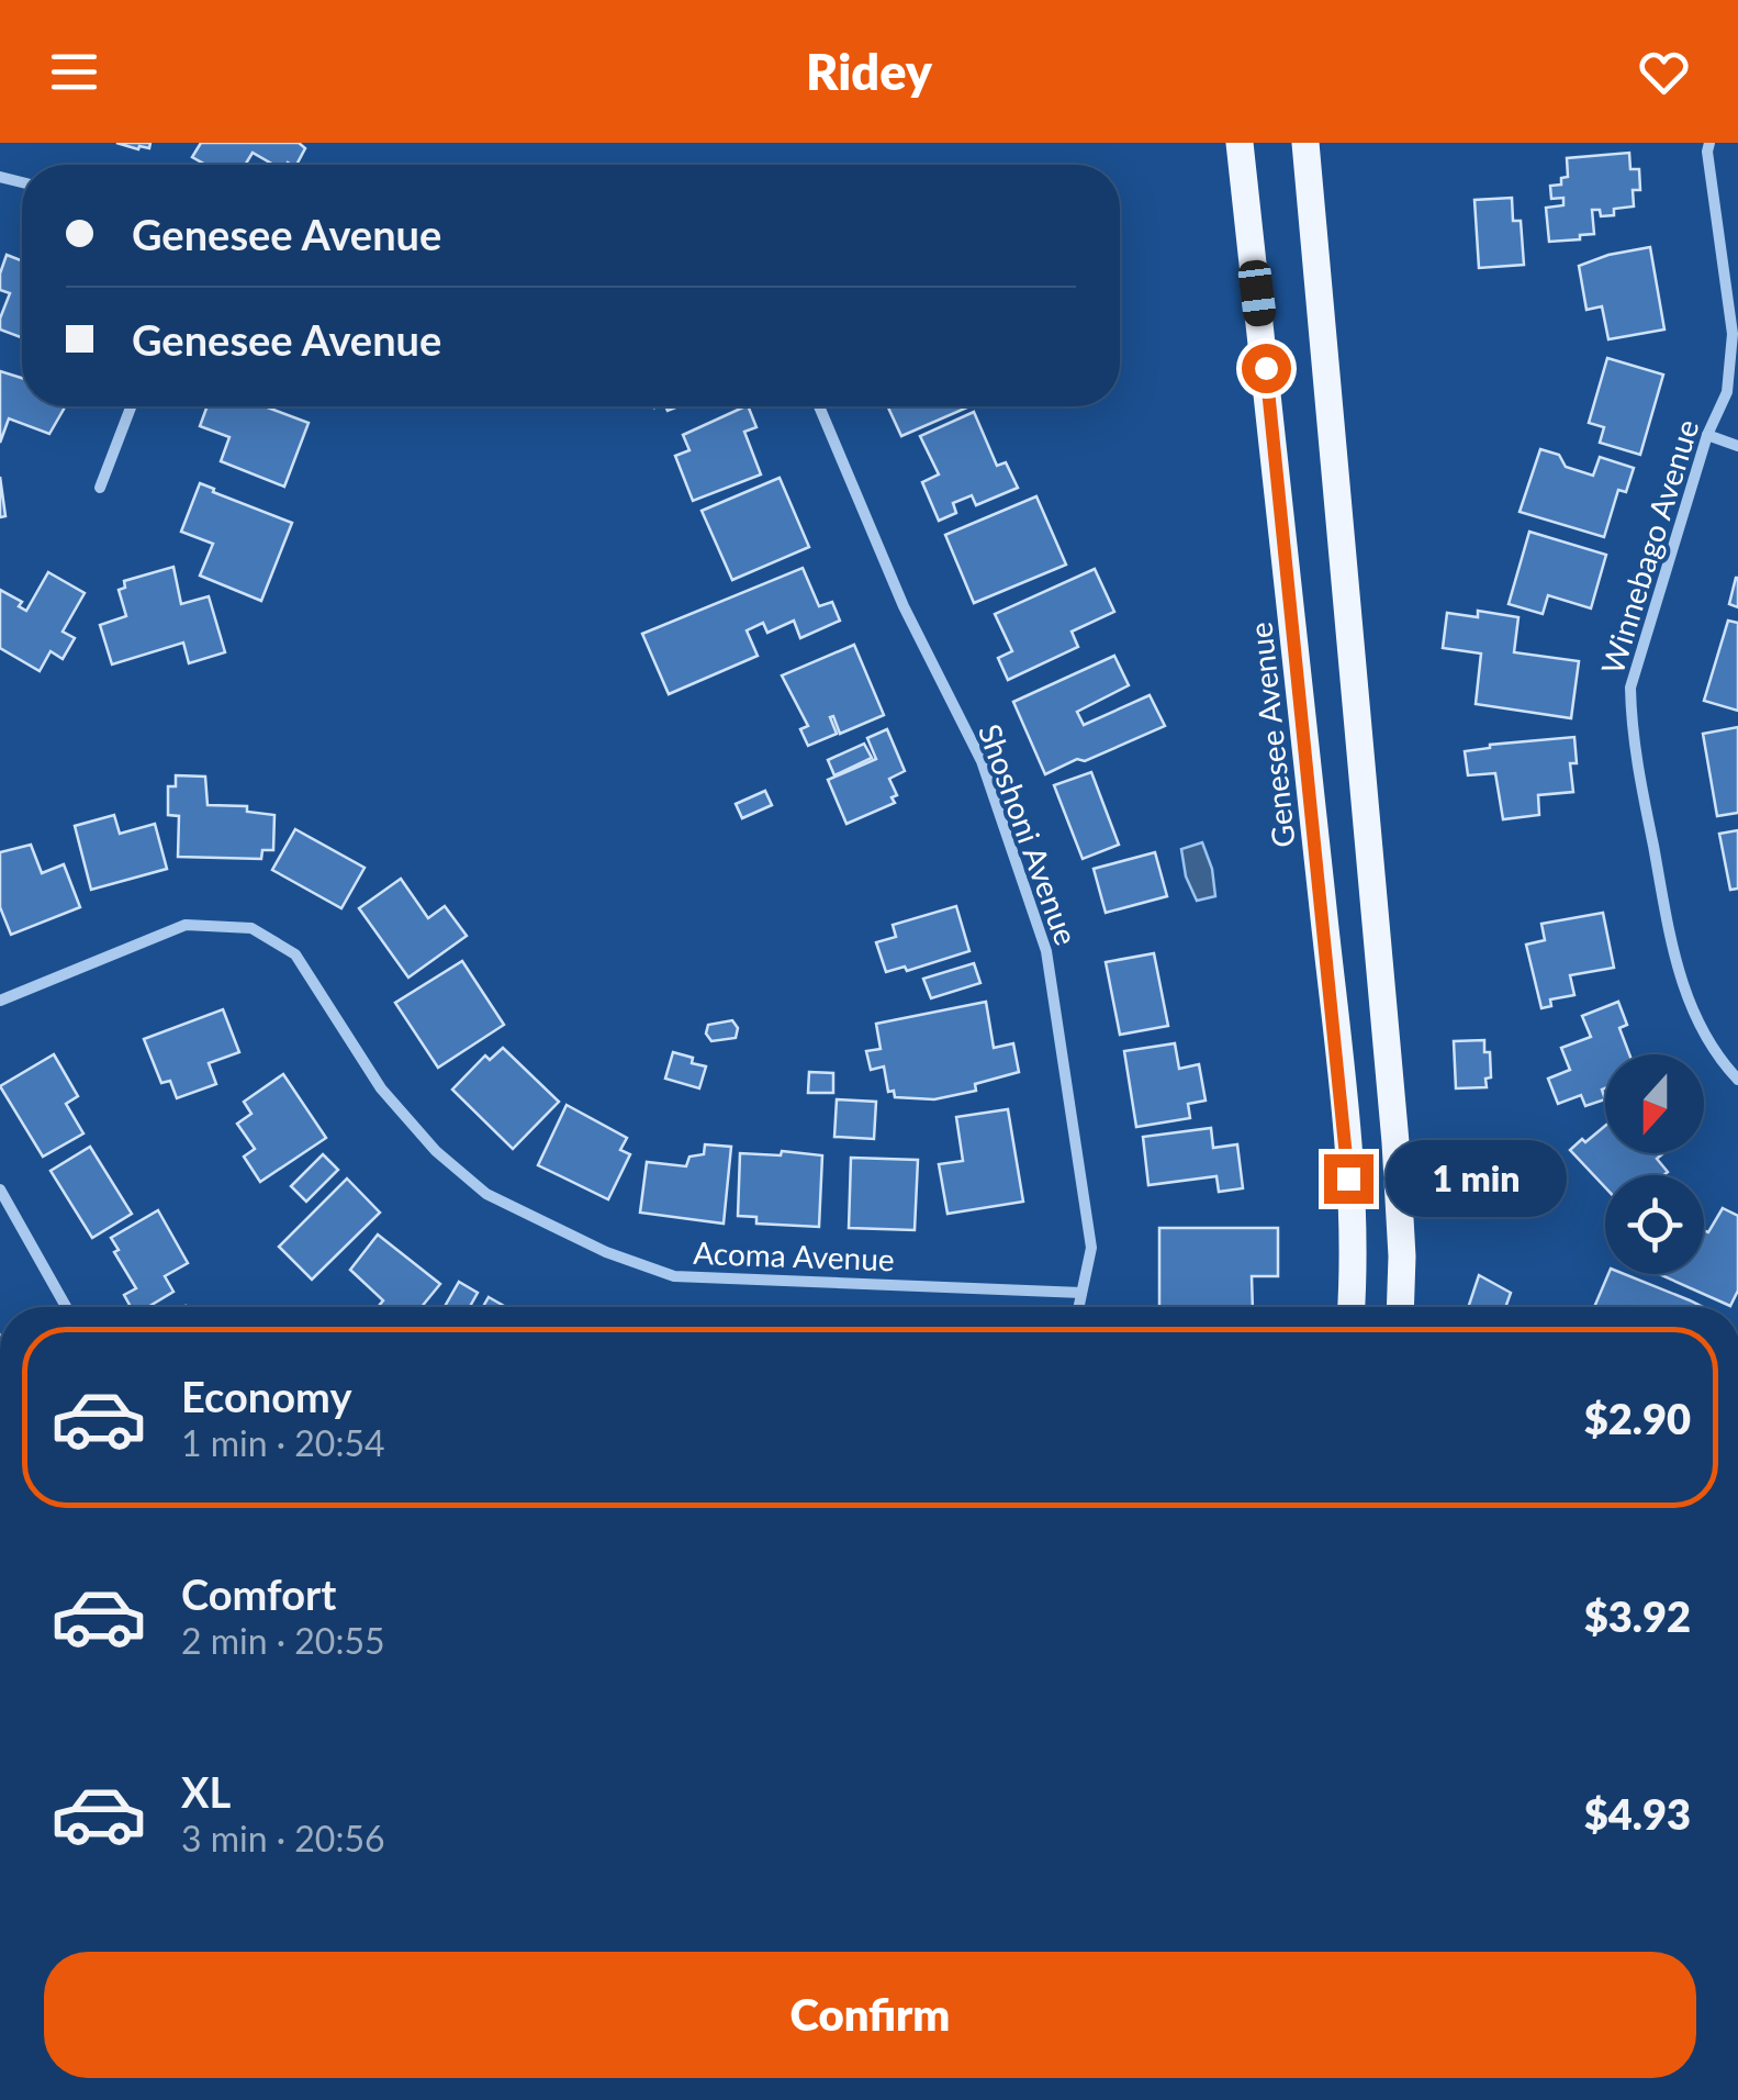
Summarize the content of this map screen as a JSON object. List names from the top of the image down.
{
  "streets": {
    "main road": ["Genesee Avenue"],
    "street": ["Winnebago Avenue", "Shoshoni Avenue", "Acoma Avenue"]
  },
  "crossings": [
    ["Shoshoni Avenue", "Acoma Avenue"]
  ],
  "north": "bottom",
  "page": {
    "header": "Ridey",
    "banner": ["Genesee Avenue", "Genesee Avenue"],
    "bubble": "1 min",
    "list": [
      {
        "name": "Economy",
        "note": "1 min · 20:54",
        "value": "$2.90"
      },
      {
        "name": "Comfort",
        "note": "2 min · 20:55",
        "value": "$3.92"
      },
      {
        "name": "XL",
        "note": "3 min · 20:56",
        "value": "$4.93"
      }
    ],
    "buttons": "Confirm"
  }
}
